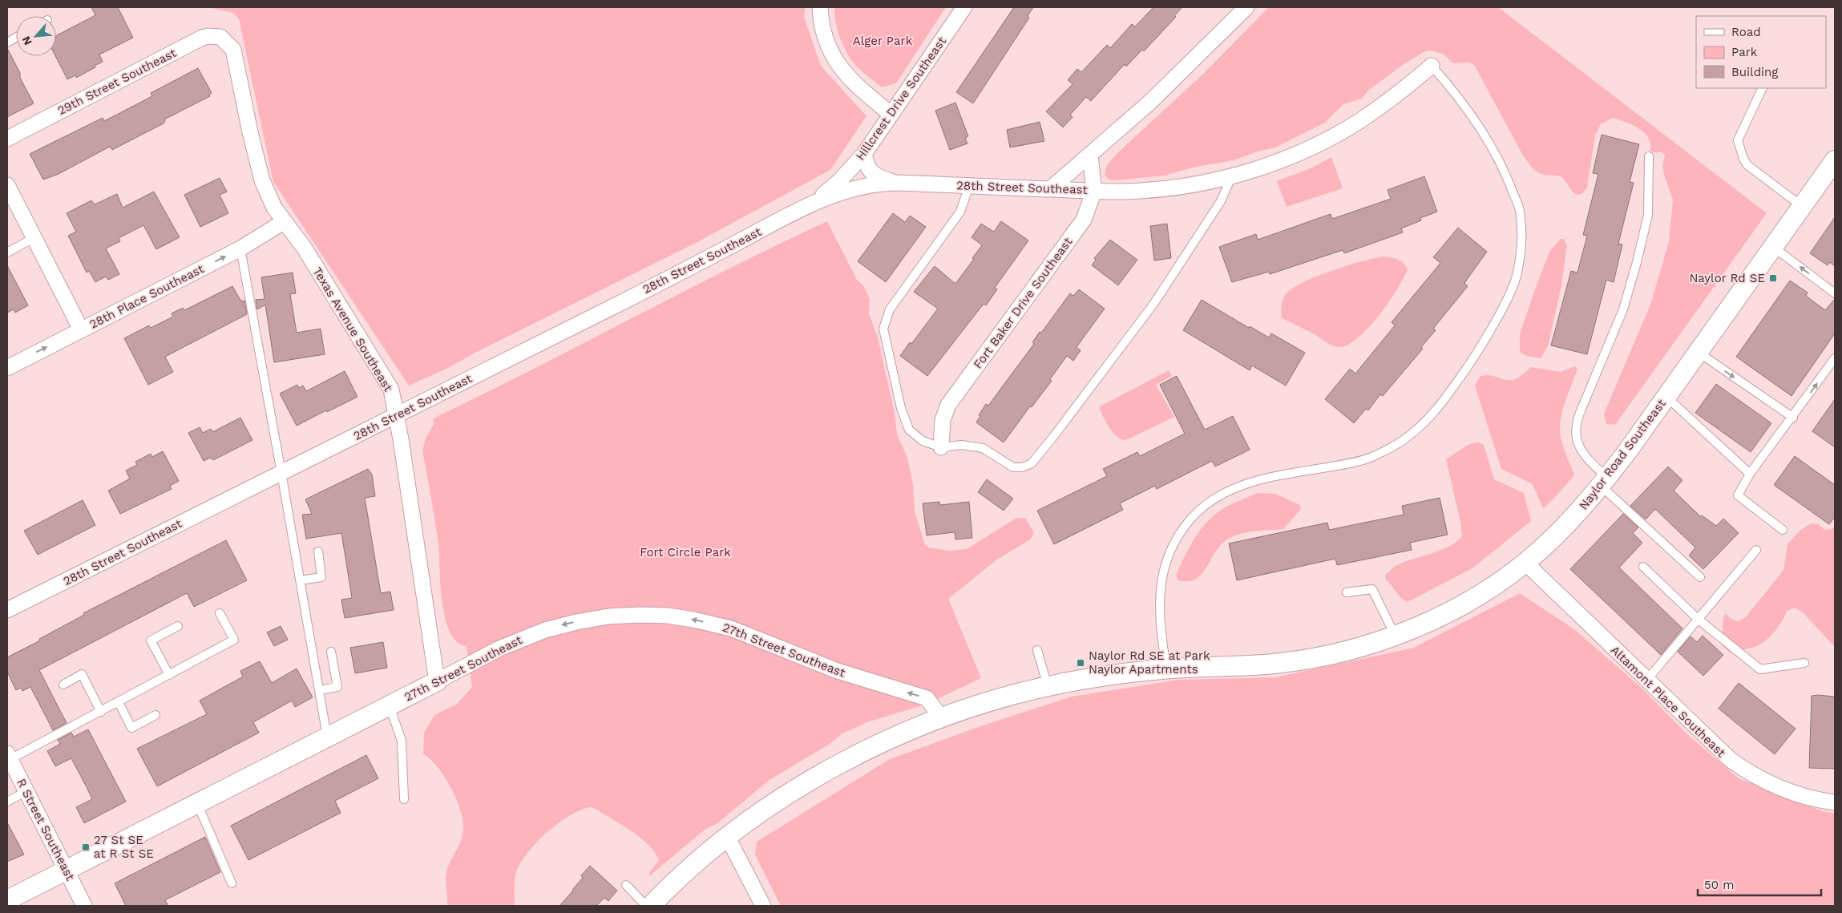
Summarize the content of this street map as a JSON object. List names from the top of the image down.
{
  "streets": {
    "street": [
      "29th Street Southeast",
      "Hillcrest Drive Southeast",
      "28th Street Southeast",
      "28th Place Southeast",
      "Fort Baker Drive Southeast",
      "Texas Avenue Southeast",
      "Naylor Road Southeast",
      "27th Street Southeast",
      "Altamont Place Southeast",
      "R Street Southeast"
    ]
  },
  "crossings": [
    ["29th Street Southeast", "Texas Avenue Southeast"],
    ["Hillcrest Drive Southeast", "28th Street Southeast"],
    ["28th Street Southeast", "Fort Baker Drive Southeast"],
    ["28th Street Southeast", "Texas Avenue Southeast"],
    ["28th Place Southeast", "Texas Avenue Southeast"],
    ["Texas Avenue Southeast", "27th Street Southeast"],
    ["Naylor Road Southeast", "27th Street Southeast"],
    ["Naylor Road Southeast", "Altamont Place Southeast"],
    ["27th Street Southeast", "R Street Southeast"]
  ],
  "one_way": ["28th Place Southeast", "27th Street Southeast"],
  "parks": ["Alger Park", "Fort Circle Park"],
  "places": {
    "transit": ["Naylor Rd SE", "Naylor Rd SE at Park Naylor Apartments", "27 St SE at R St SE"]
  },
  "legend": ["Road", "Park", "Building"],
  "scale_bar": "50 m",
  "north": "bottom left"
}
